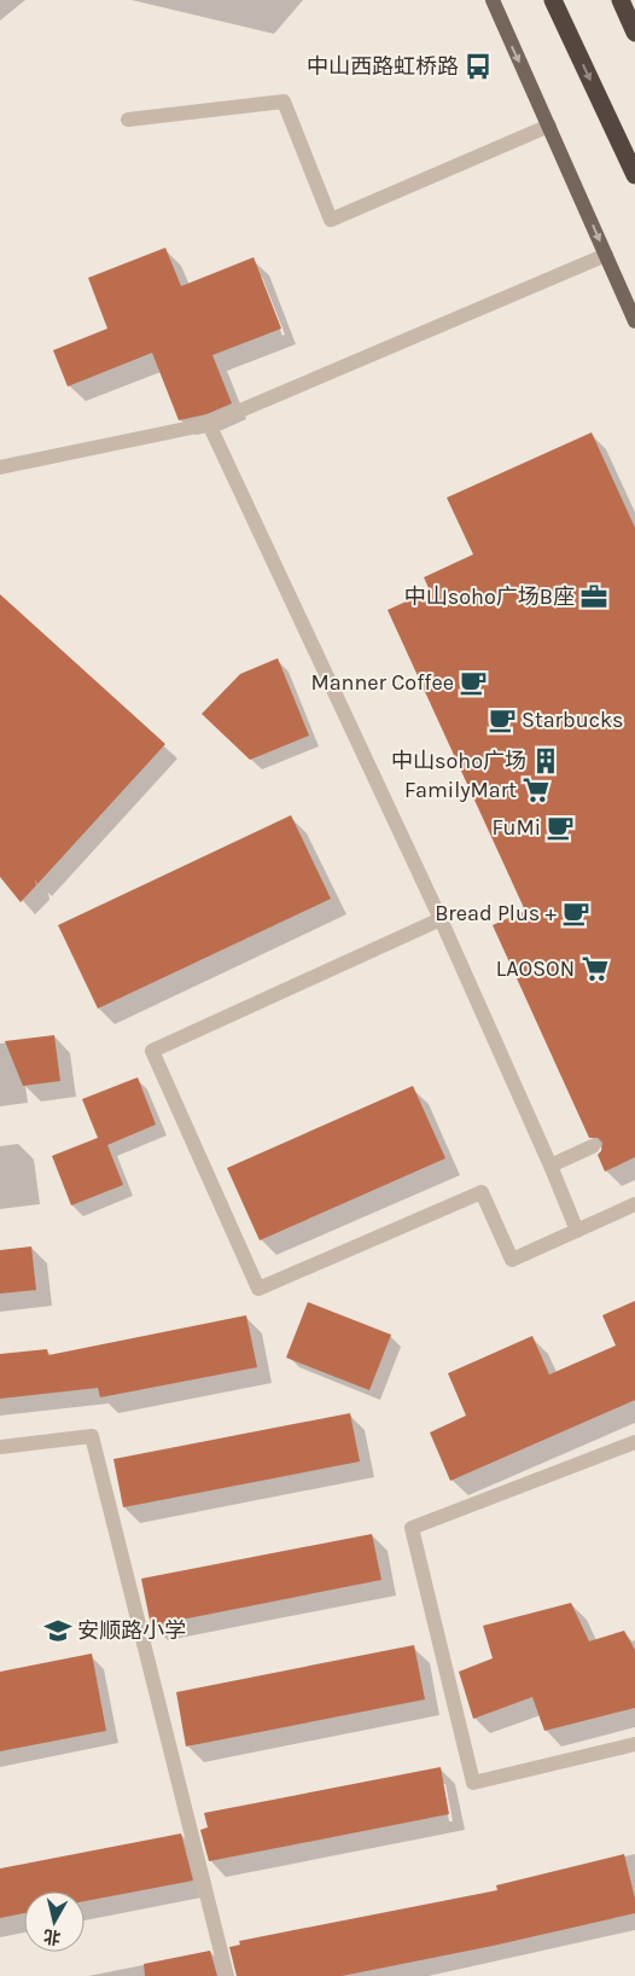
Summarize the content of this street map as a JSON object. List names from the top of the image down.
{
  "places": {
    "bus stop": ["中山西路虹桥路"],
    "office": ["中山soho广场B座"],
    "cafe": [
      "Manner Coffee",
      "Starbucks",
      "FuMi",
      "Bread Plus +"
    ],
    "building": ["中山soho广场"],
    "supermarket": ["FamilyMart", "LAOSON"],
    "school or university": ["安顺路小学"]
  },
  "north": "bottom"
}
